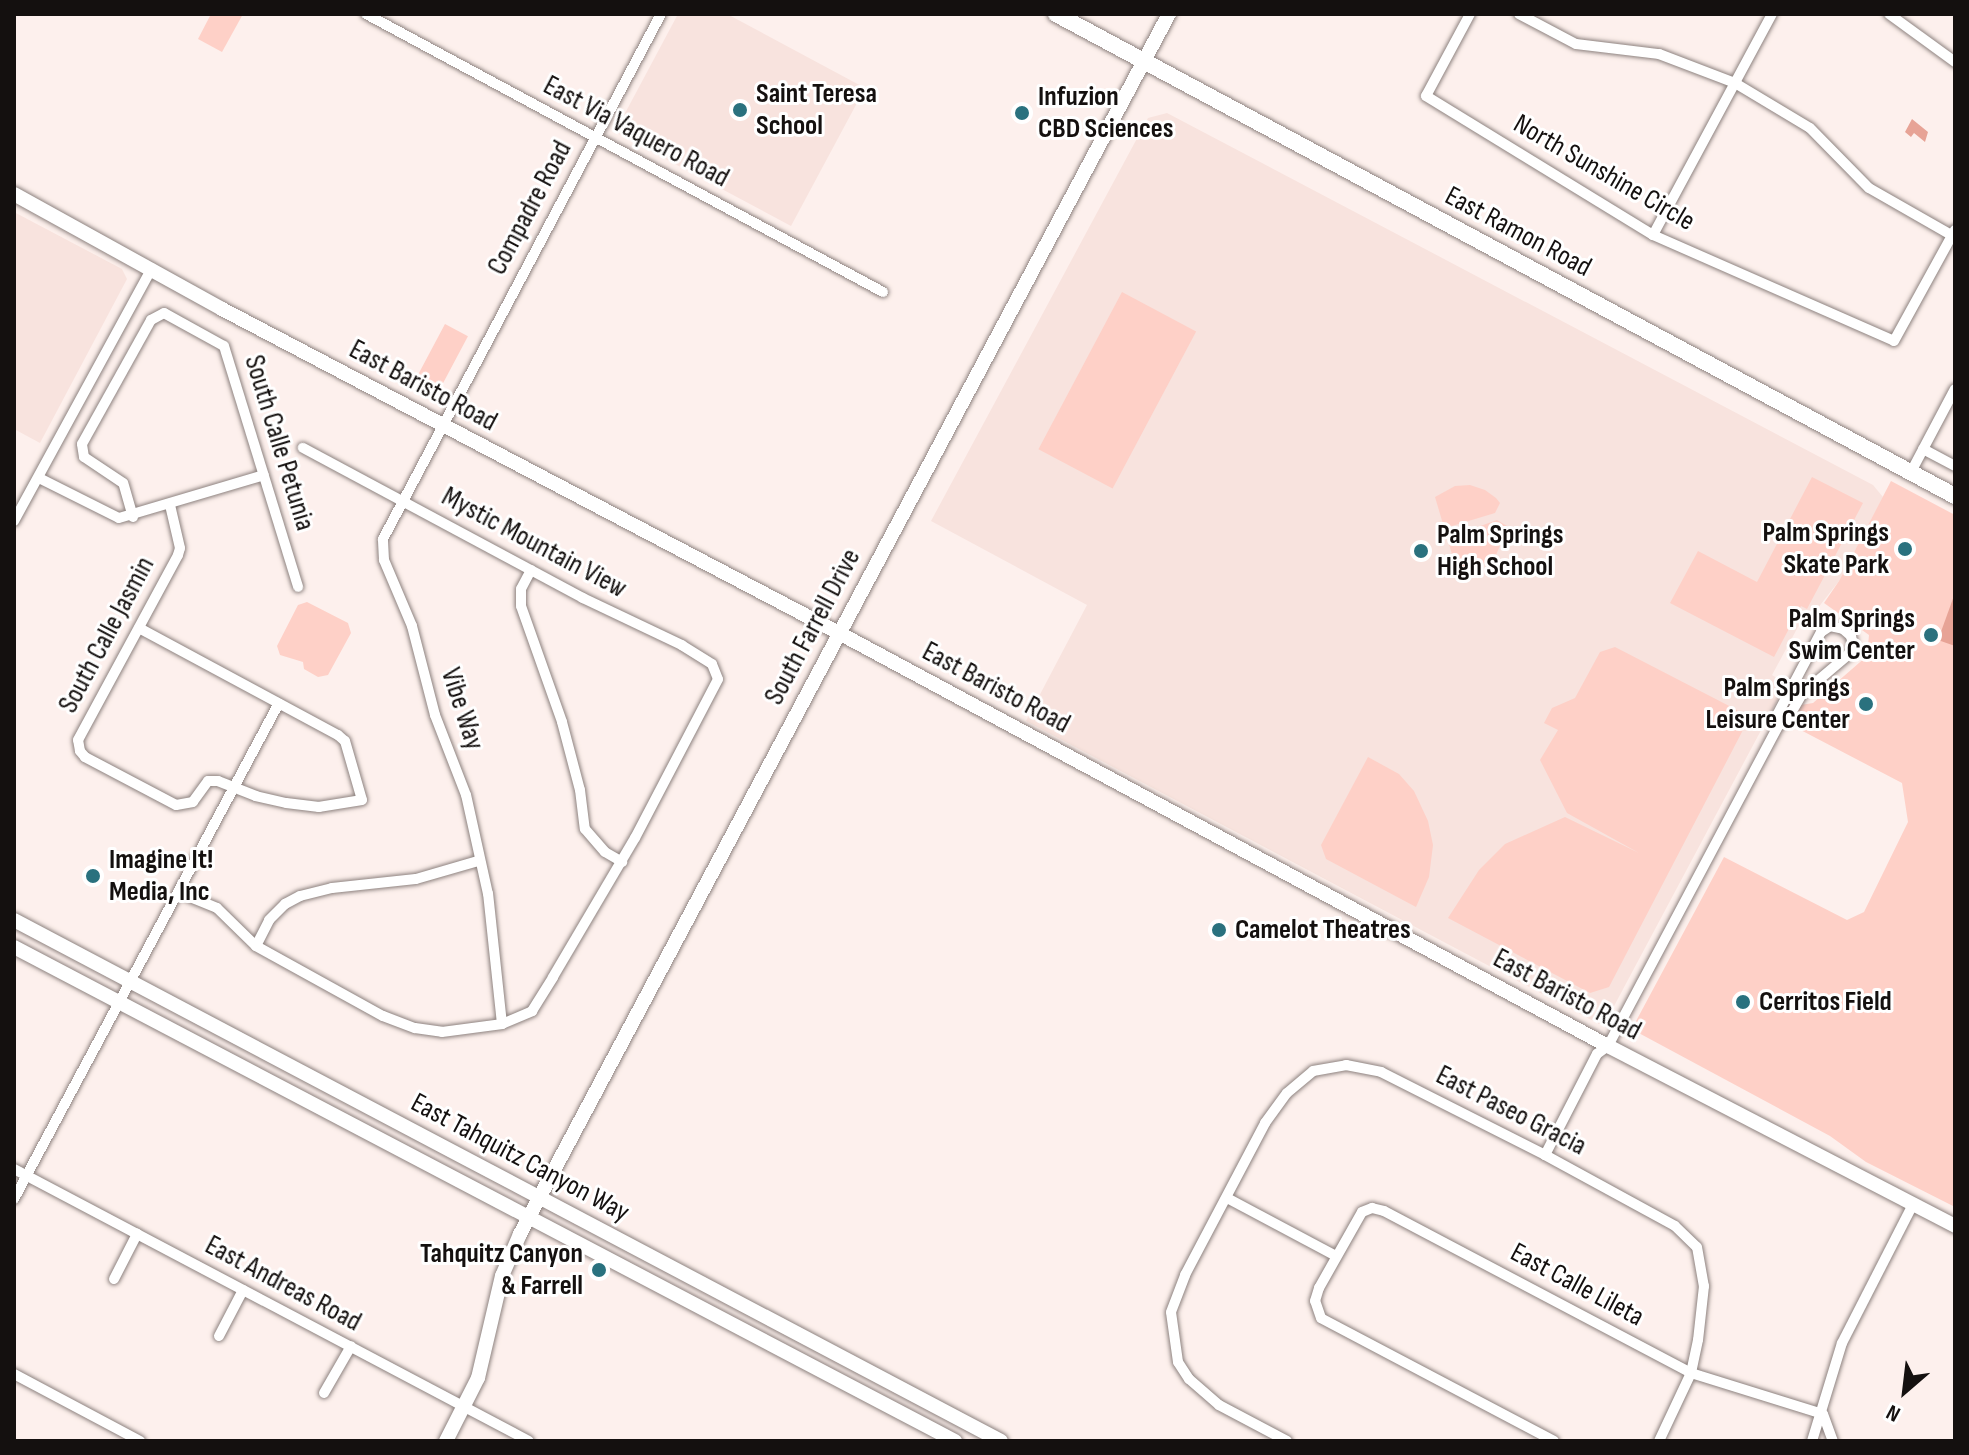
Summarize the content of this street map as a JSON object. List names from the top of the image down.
{
  "streets": {
    "main road": ["East Ramon Road"],
    "street": [
      "East Via Vaquero Road",
      "North Sunshine Circle",
      "Compadre Road",
      "East Baristo Road",
      "South Calle Petunia",
      "Mystic Mountain View",
      "South Farrell Drive",
      "South Calle Jasmin",
      "Vibe Way",
      "East Paseo Gracia",
      "East Tahquitz Canyon Way",
      "East Andreas Road",
      "East Calle Lileta"
    ]
  },
  "crossings": [
    ["East Via Vaquero Road", "Compadre Road"],
    ["Compadre Road", "East Baristo Road"],
    ["Compadre Road", "Vibe Way"],
    ["East Ramon Road", "South Farrell Drive"],
    ["East Baristo Road", "South Farrell Drive"],
    ["East Baristo Road", "Vibe Way"],
    ["Mystic Mountain View", "Vibe Way"],
    ["South Farrell Drive", "East Tahquitz Canyon Way"],
    ["South Farrell Drive", "East Andreas Road"],
    ["East Paseo Gracia", "East Calle Lileta"]
  ],
  "places": [
    "Saint Teresa School",
    "Infuzion CBD Sciences",
    "Palm Springs Skate Park",
    "Palm Springs High School",
    "Palm Springs Swim Center",
    "Palm Springs Leisure Center",
    "Imagine It! Media, Inc",
    "Camelot Theatres",
    "Cerritos Field",
    "Tahquitz Canyon & Farrell"
  ],
  "north": "bottom left"
}
